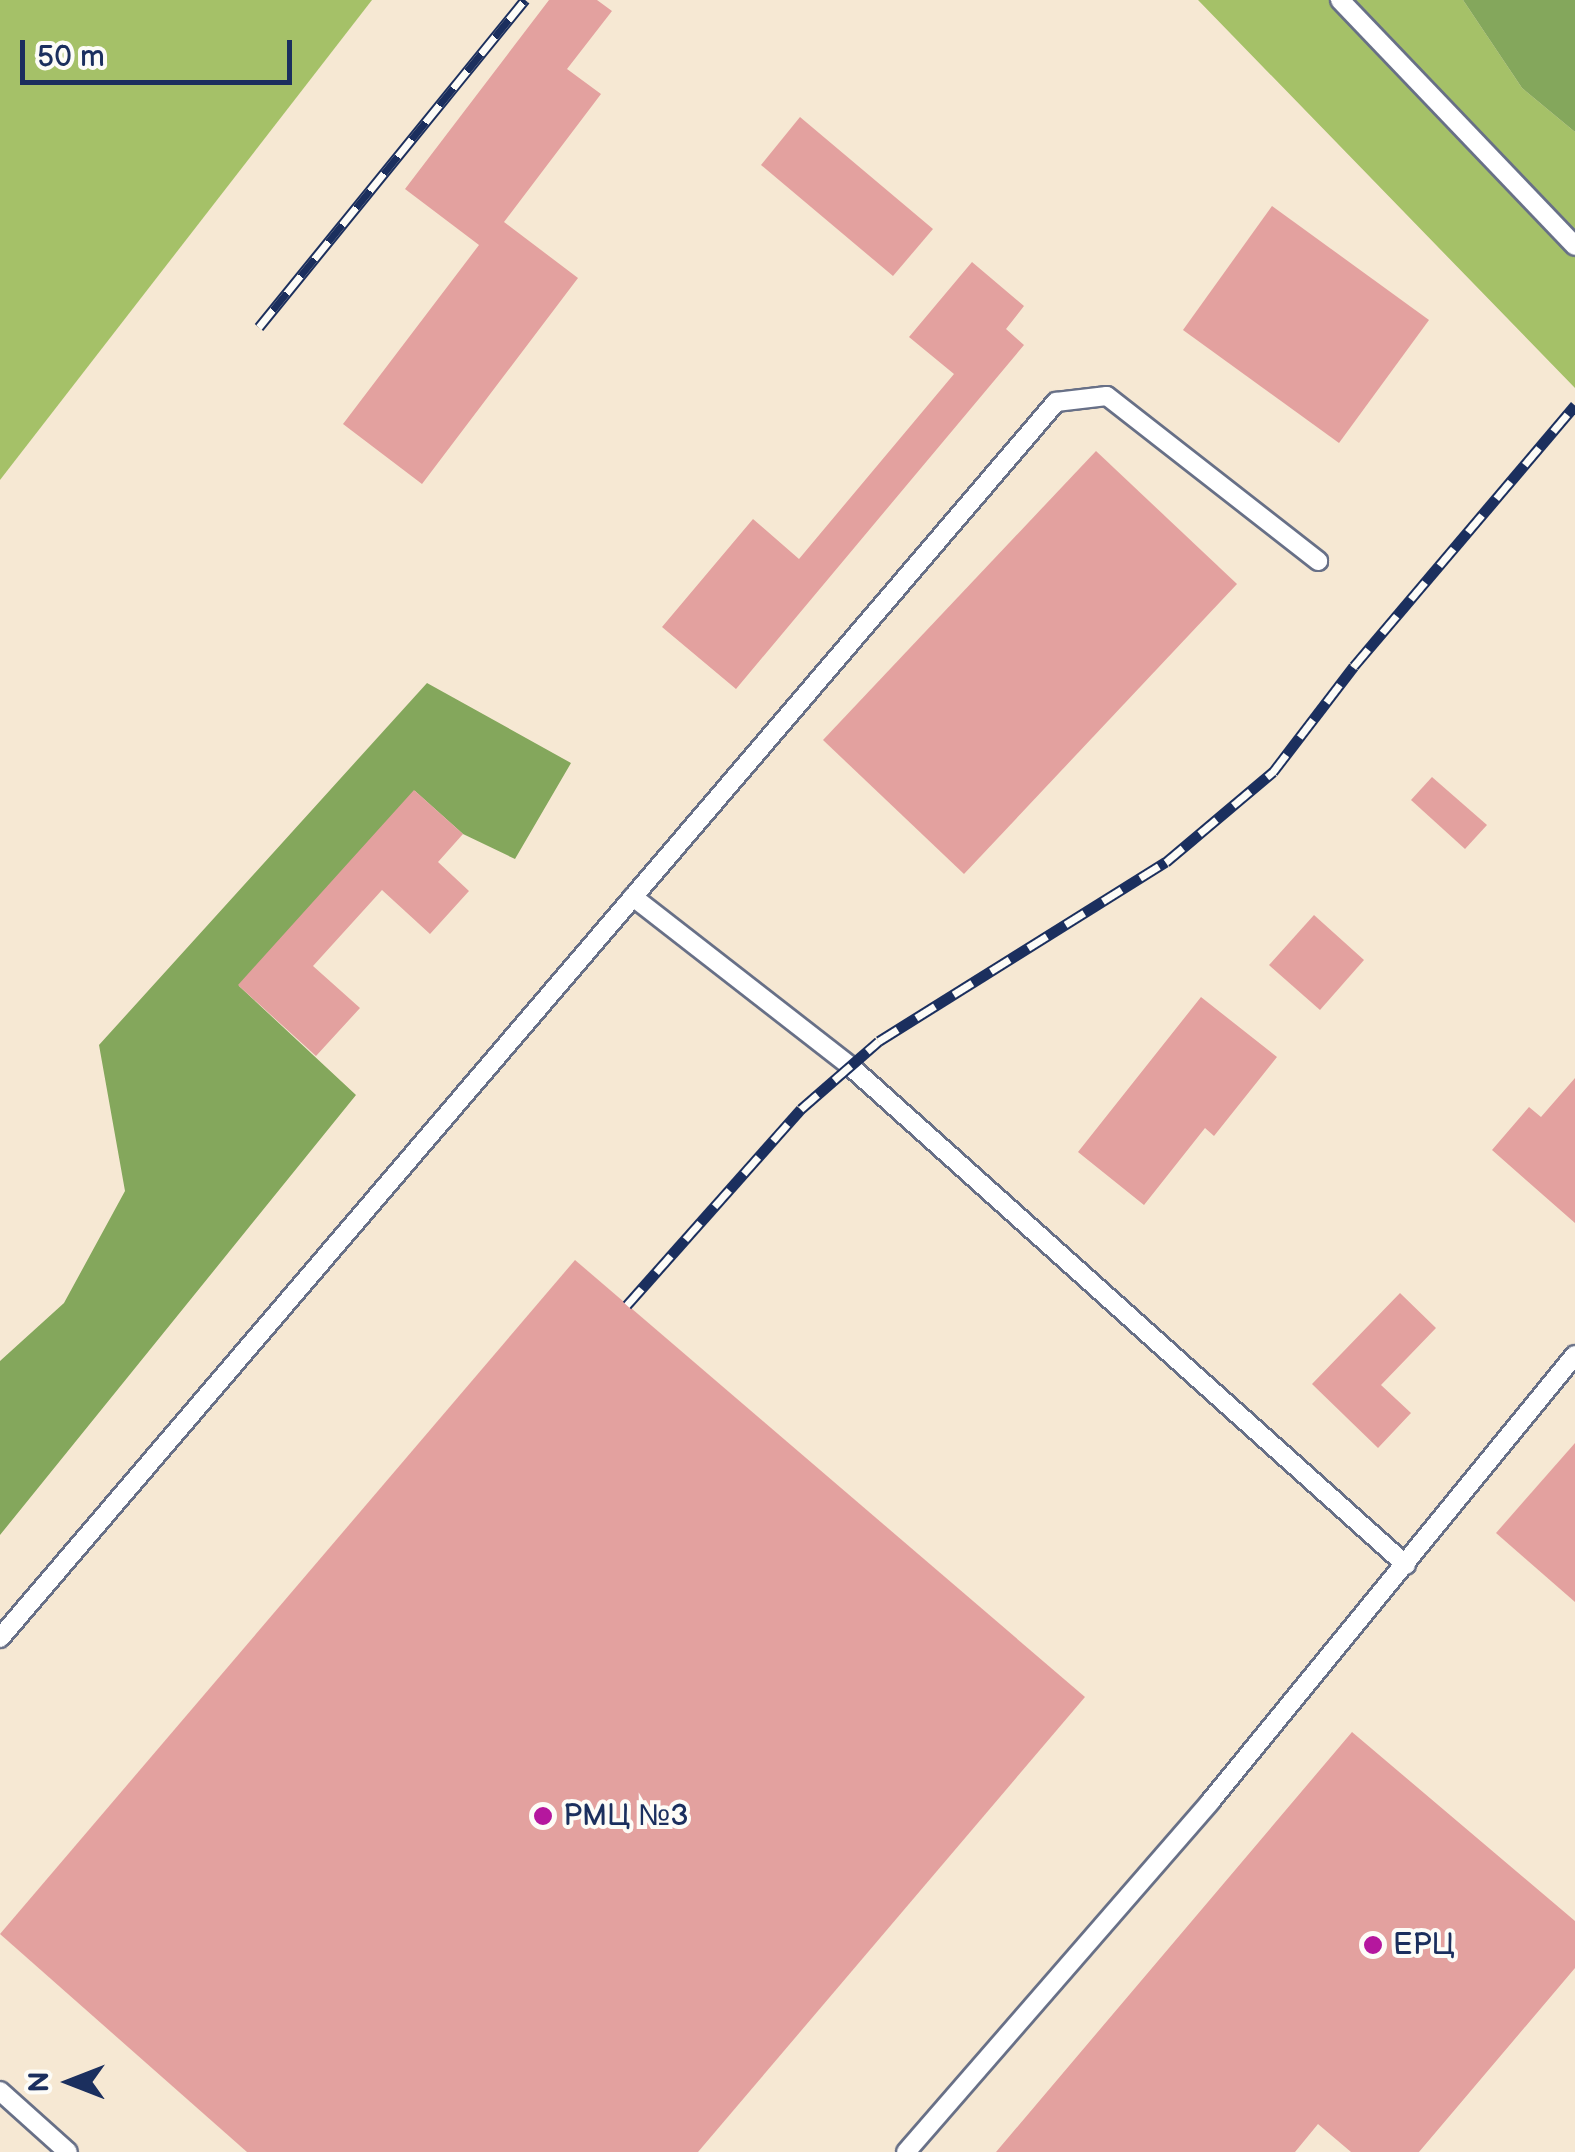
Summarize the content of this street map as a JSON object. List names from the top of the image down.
{
  "places": ["РМЦ №3", "ЕРЦ"],
  "scale_bar": "50 m",
  "north": "left"
}
